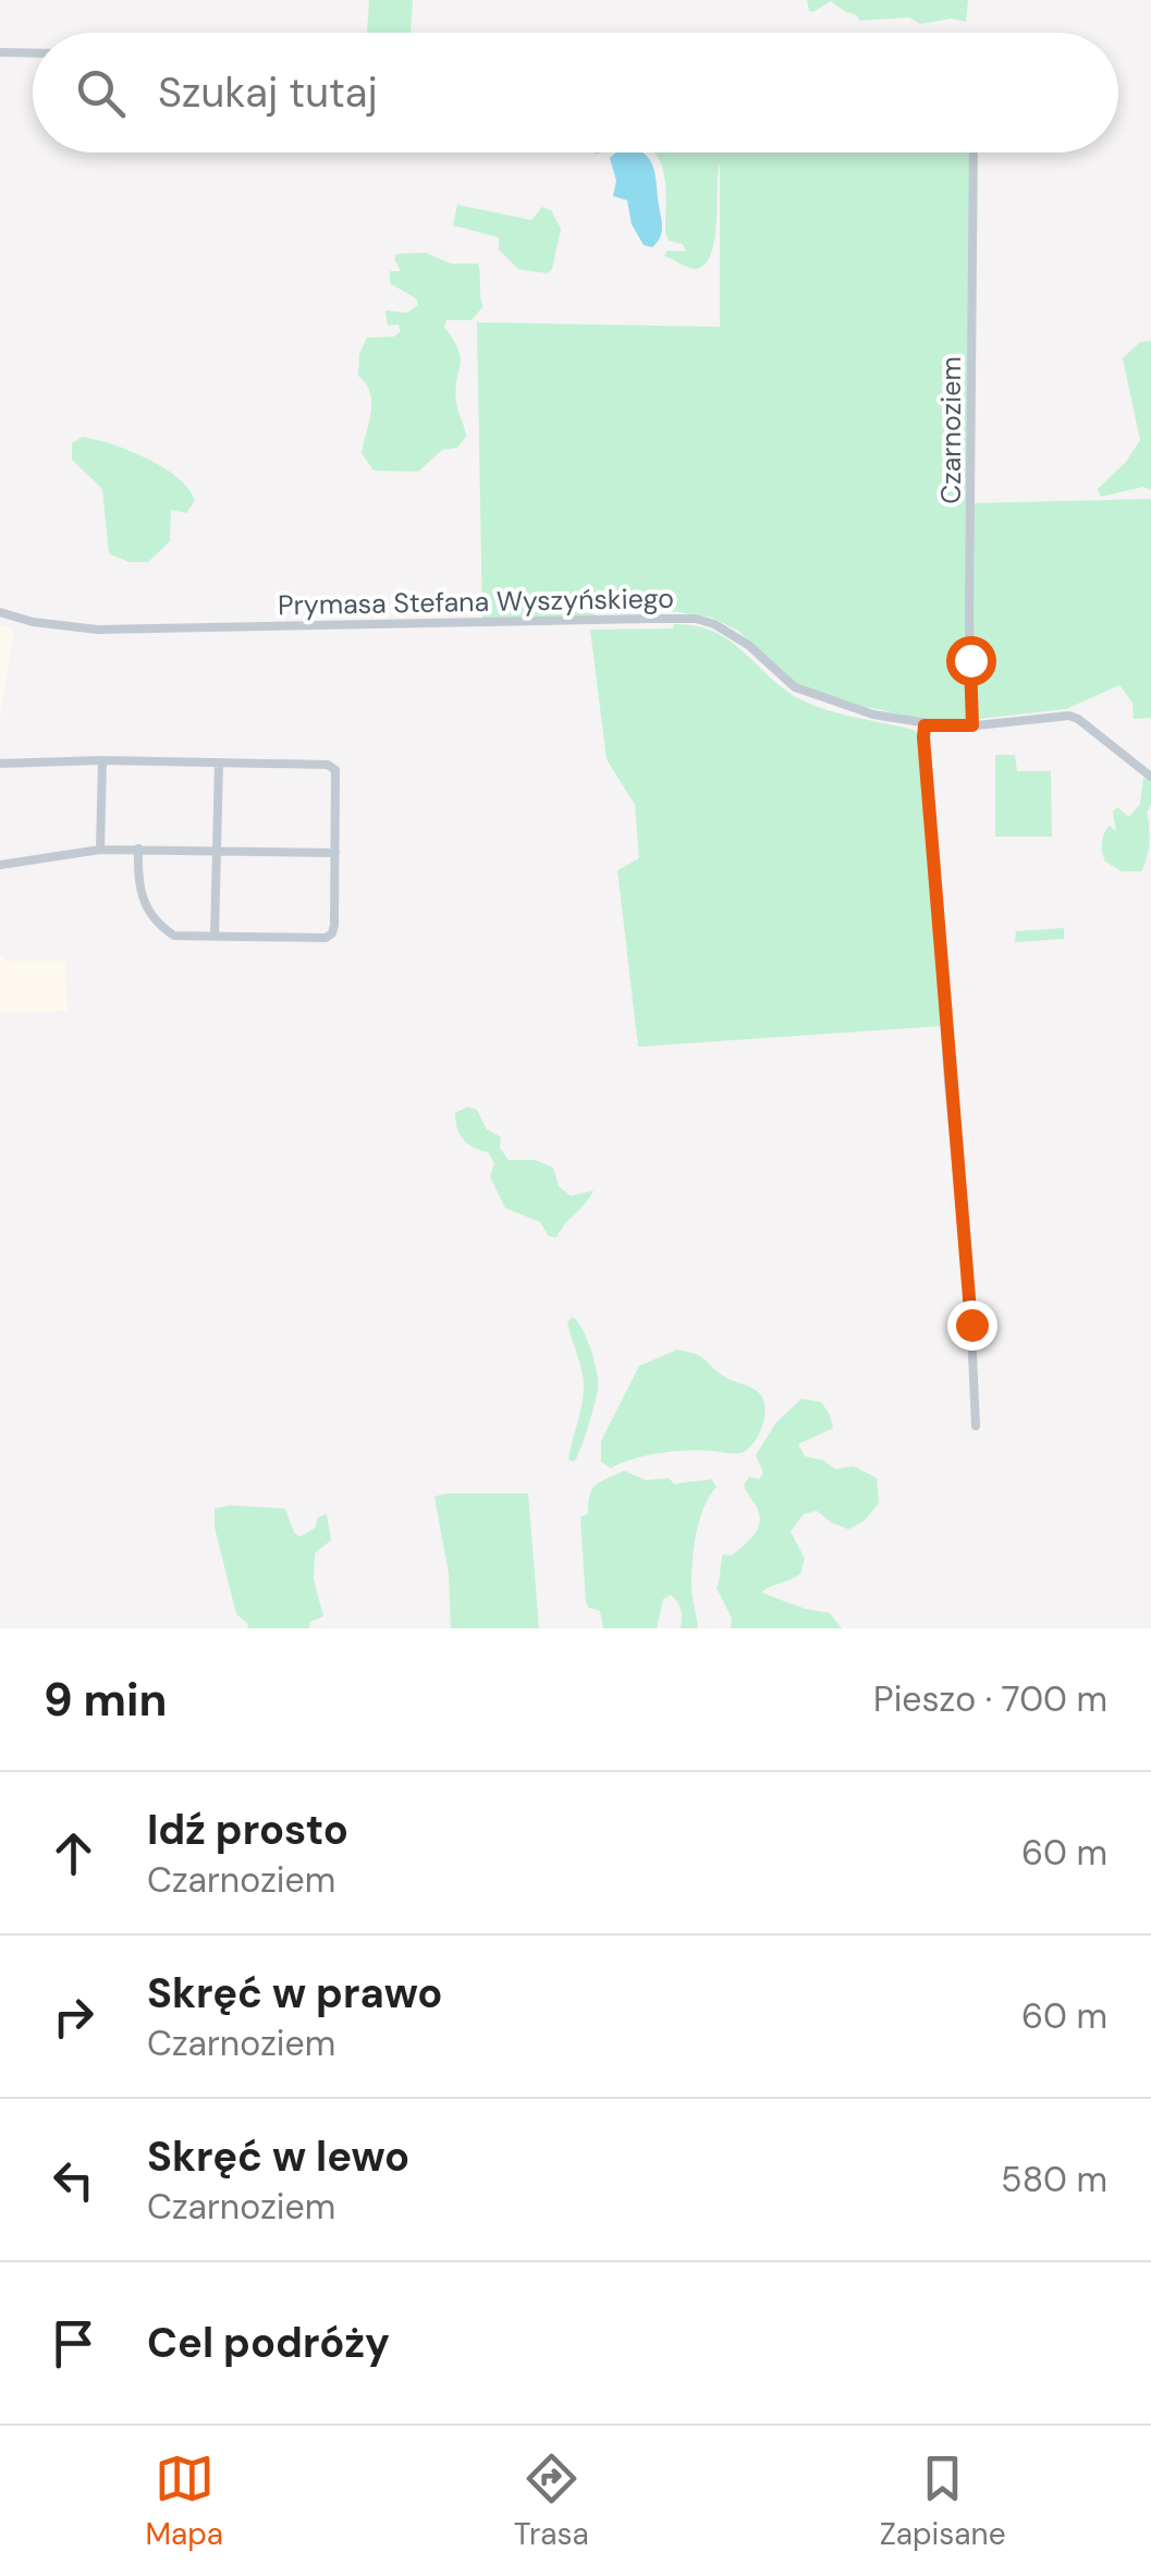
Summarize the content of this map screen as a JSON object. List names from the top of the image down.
{
  "streets": {
    "street": ["Czarnoziem", "Prymasa Stefana Wyszyńskiego"]
  },
  "page": {
    "search": "Szukaj tutaj",
    "heading": ["9 min", "Pieszo · 700 m"],
    "list": [
      ["Idź prosto", "Czarnoziem", "60 m"],
      ["Skręć w prawo", "Czarnoziem", "60 m"],
      ["Skręć w lewo", "Czarnoziem", "580 m"],
      "Cel podróży"
    ],
    "nav": ["Mapa", "Trasa", "Zapisane"]
  }
}
